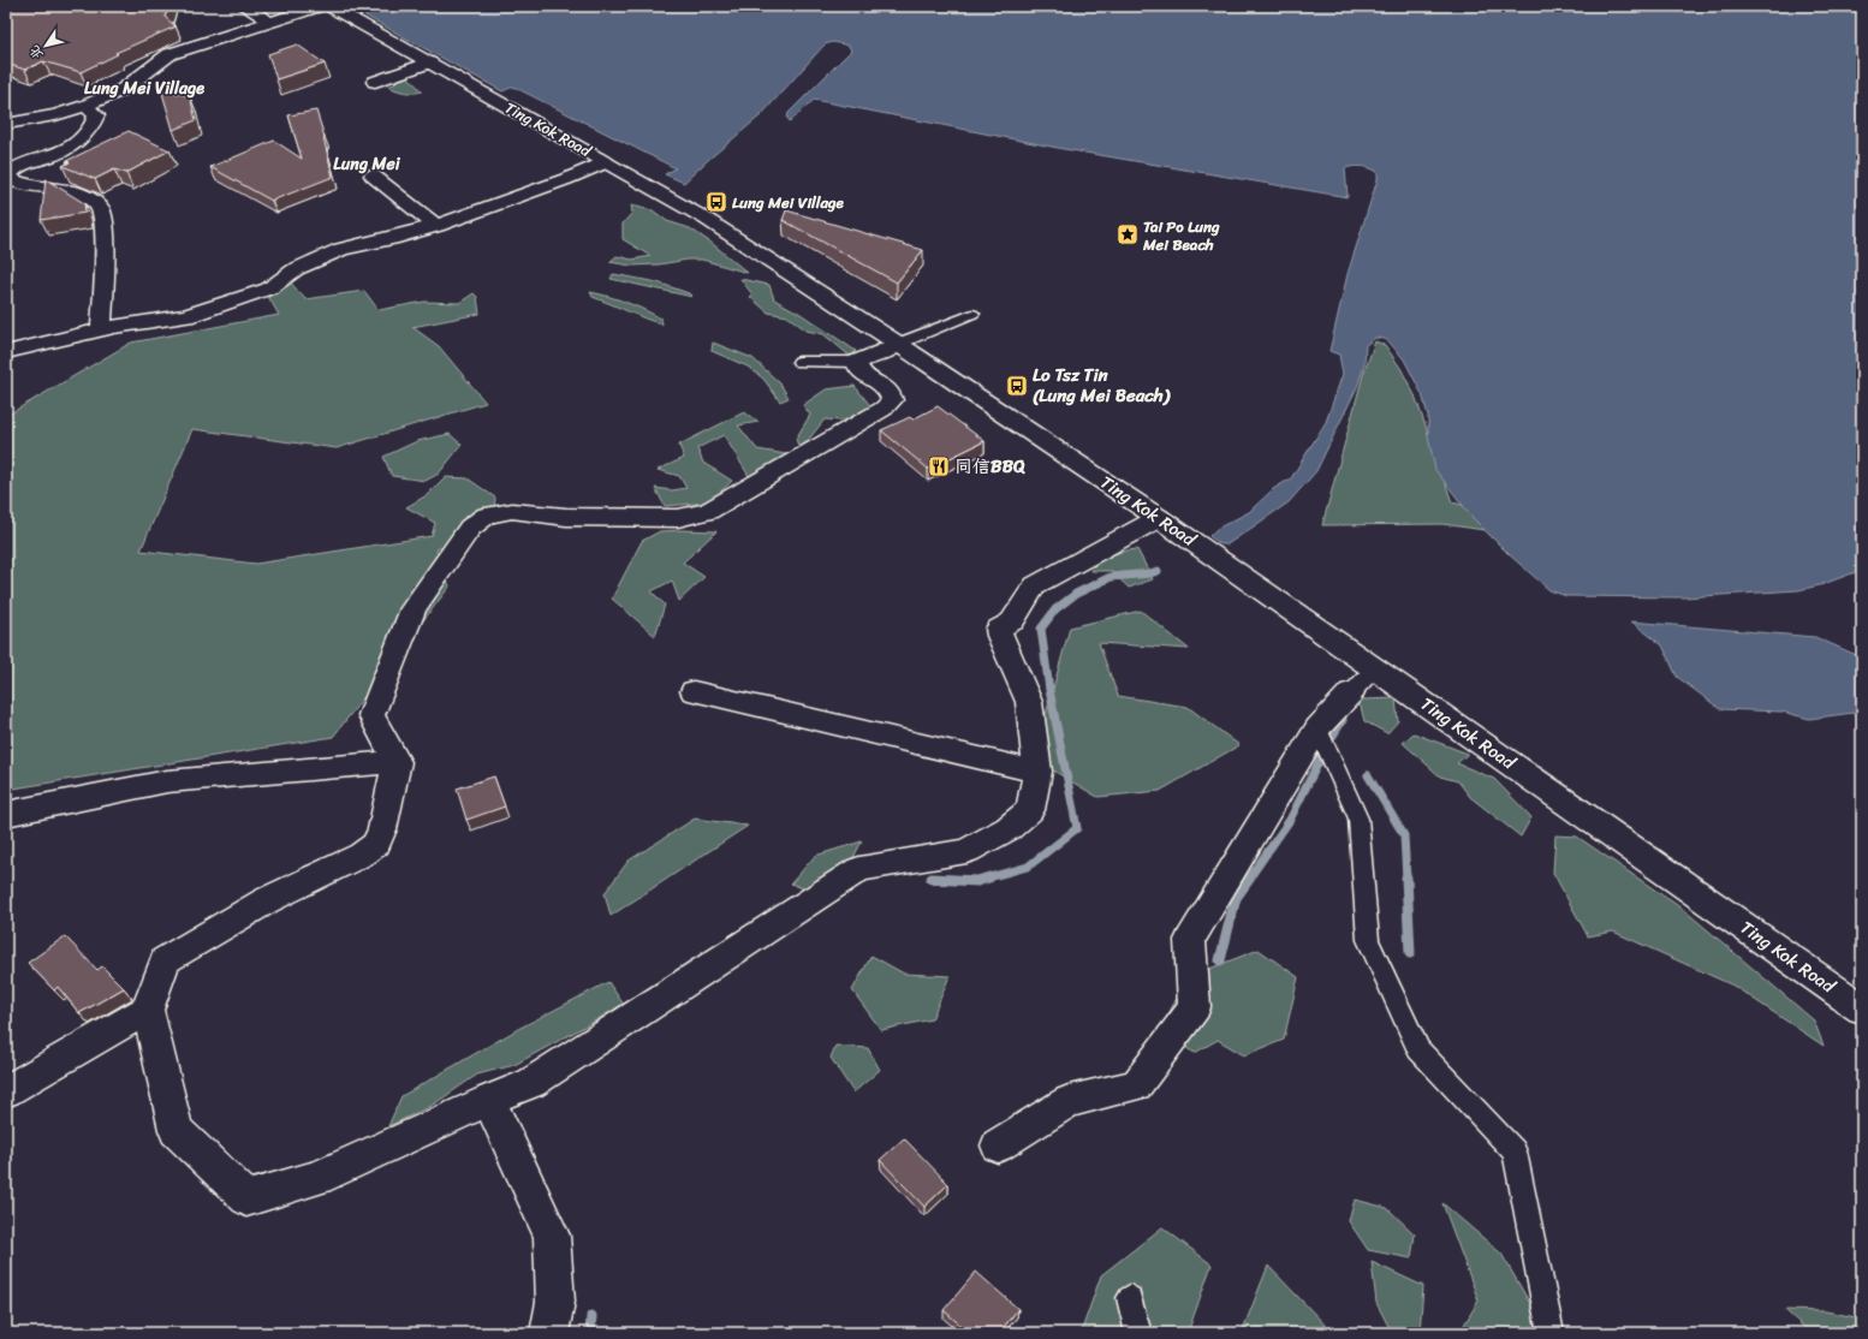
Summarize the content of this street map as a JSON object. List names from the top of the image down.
{
  "streets": {
    "street": ["Ting Kok Road"]
  },
  "districts": ["Lung Mei Village", "Lung Mei"],
  "places": {
    "bus stop": ["Lung Mei Village", "Lo Tsz Tin (Lung Mei Beach)"],
    "place": ["Tai Po Lung Mei Beach"],
    "restaurant": ["同信BBQ"]
  },
  "north": "bottom left"
}
